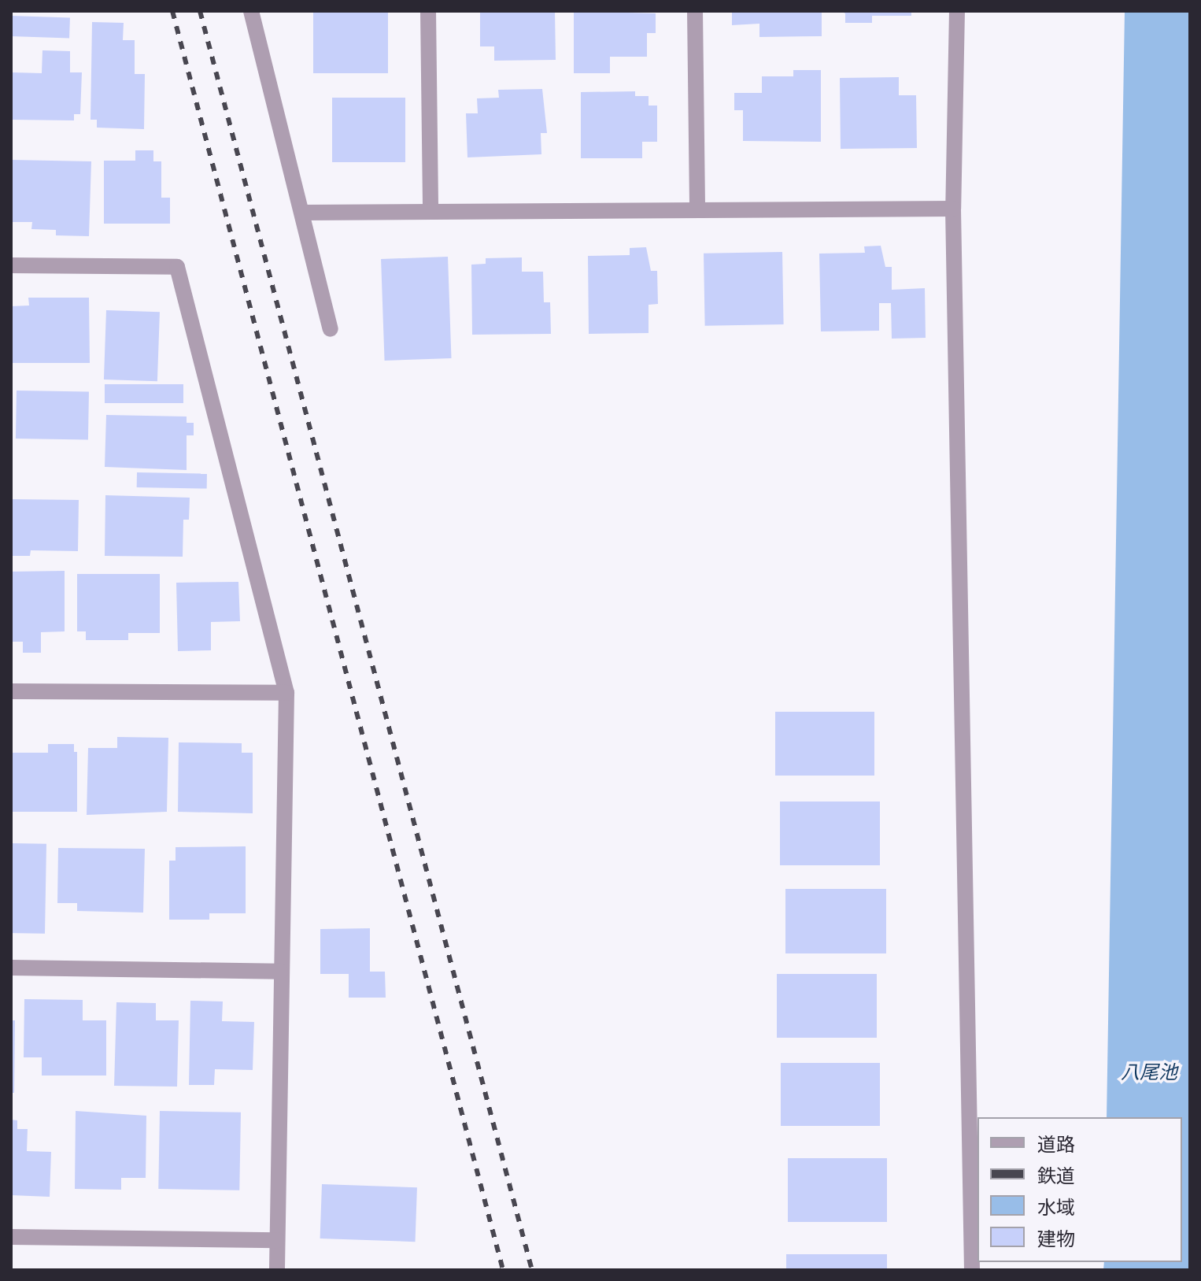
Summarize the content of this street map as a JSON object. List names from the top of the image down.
{
  "water": ["八尾池"],
  "legend": [
    "道路",
    "鉄道",
    "水域",
    "建物"
  ]
}
